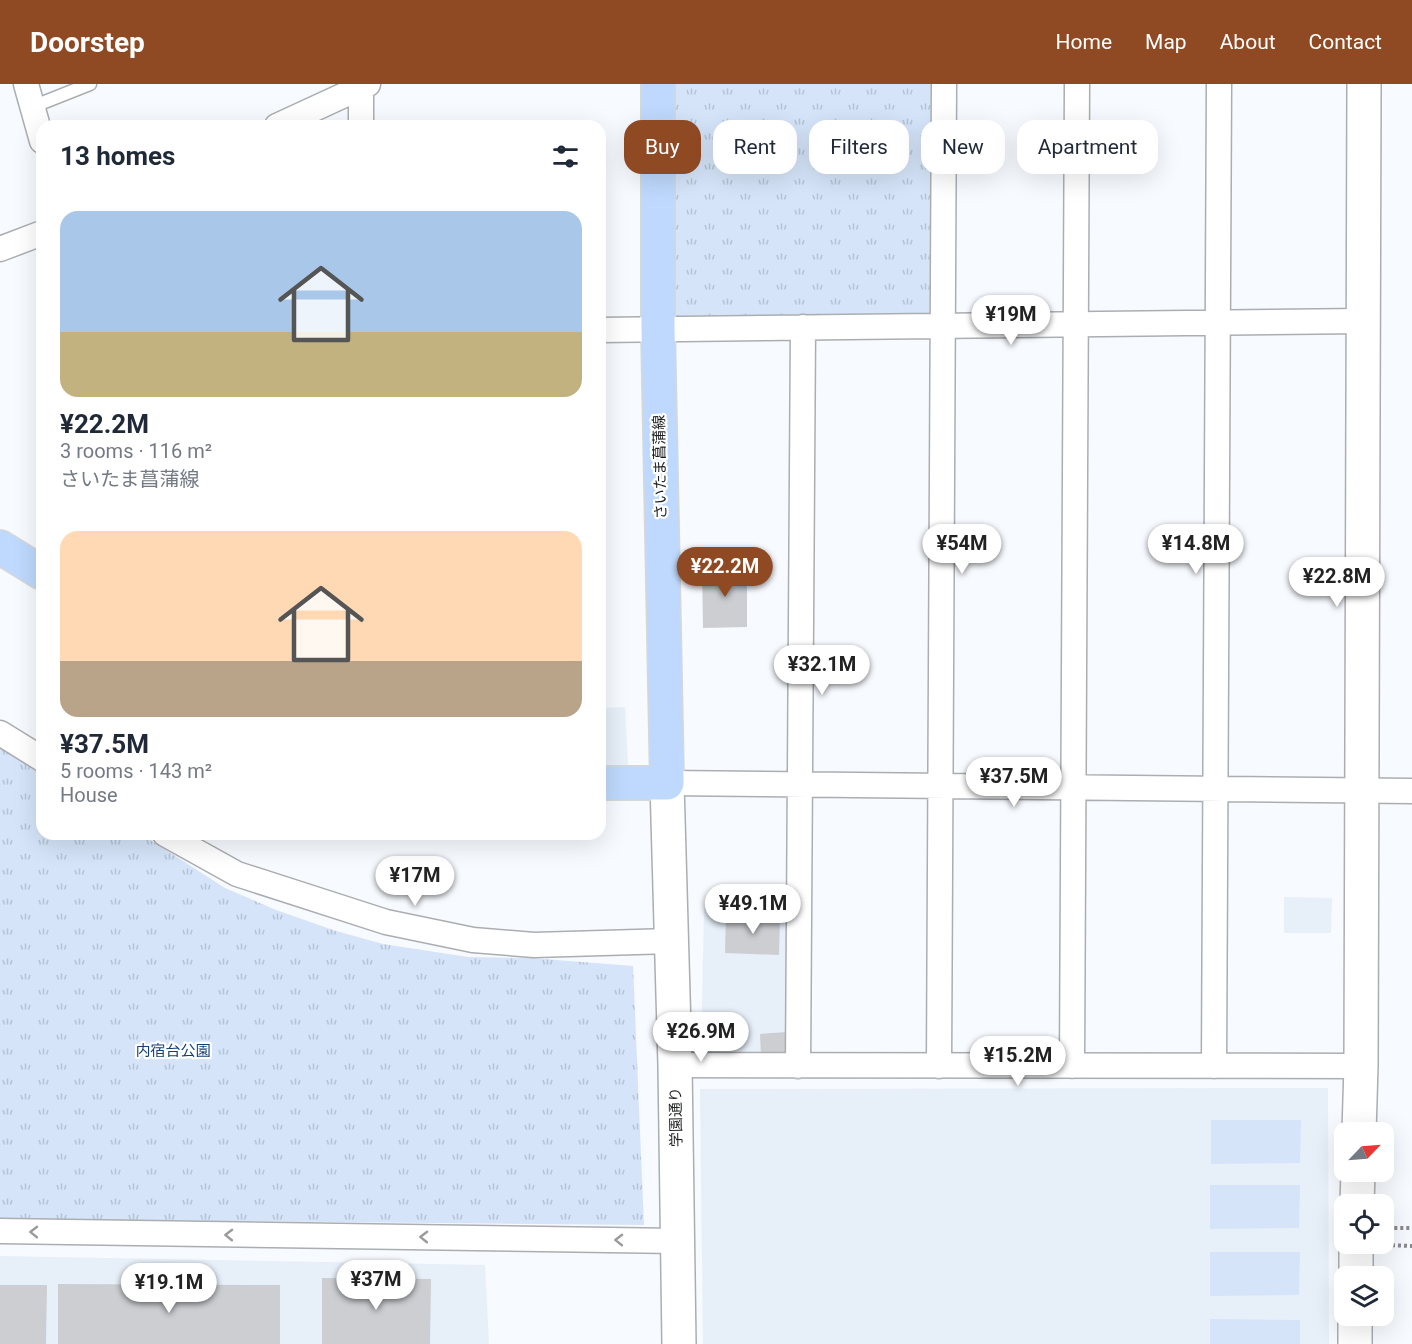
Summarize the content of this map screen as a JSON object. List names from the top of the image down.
{
  "streets": {
    "main road": ["さいたま菖蒲線"],
    "street": ["学園通り"]
  },
  "crossings": [
    ["さいたま菖蒲線", "学園通り"]
  ],
  "parks": ["内宿台公園"],
  "north": "top right",
  "page": {
    "header": "Doorstep",
    "nav": [
      "Home",
      "Map",
      "About",
      "Contact"
    ],
    "chip": [
      "Buy",
      "Rent",
      "Filters",
      "New",
      "Apartment"
    ],
    "heading": "13 homes",
    "list": [
      {
        "name": "¥22.2M",
        "note": "3 rooms · 116 m² · さいたま菖蒲線"
      },
      {
        "name": "¥37.5M",
        "note": "5 rooms · 143 m² · House"
      }
    ],
    "price": [
      "¥19M",
      "¥54M",
      "¥14.8M",
      "¥22.2M",
      "¥22.8M",
      "¥32.1M",
      "¥37.5M",
      "¥17M",
      "¥49.1M",
      "¥26.9M",
      "¥15.2M",
      "¥37M",
      "¥19.1M"
    ]
  }
}
